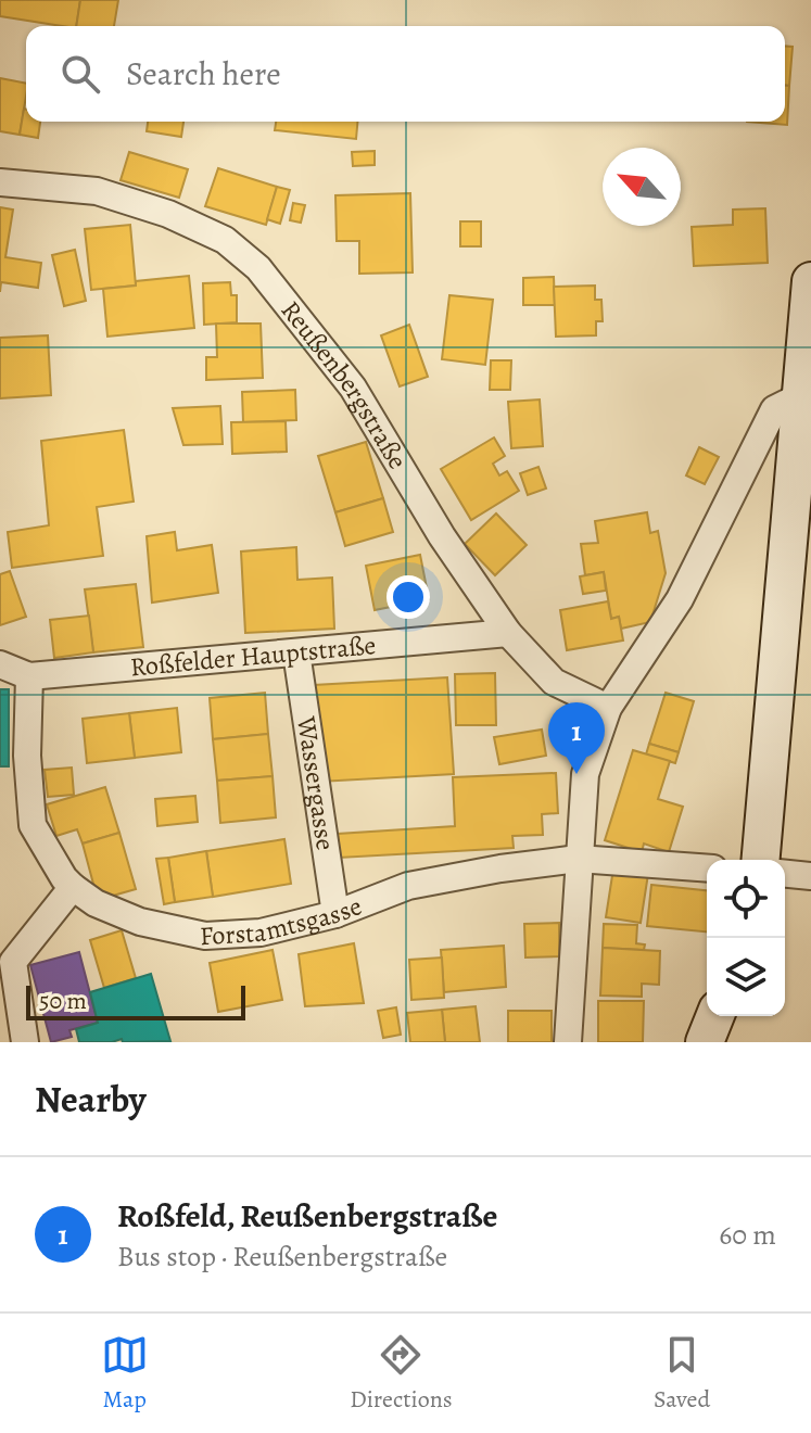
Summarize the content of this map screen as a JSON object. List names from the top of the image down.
{
  "streets": {
    "street": [
      "Reußenbergstraße",
      "Roßfelder Hauptstraße",
      "Wassergasse",
      "Forstamtsgasse"
    ]
  },
  "crossings": [
    ["Reußenbergstraße", "Roßfelder Hauptstraße"],
    ["Roßfelder Hauptstraße", "Wassergasse"],
    ["Roßfelder Hauptstraße", "Forstamtsgasse"],
    ["Wassergasse", "Forstamtsgasse"]
  ],
  "scale_bar": "50 m",
  "north": "top left",
  "page": {
    "search": "Search here",
    "pins": "1",
    "scale": "50 m",
    "heading": "Nearby",
    "list": [
      {
        "mark": "1",
        "name": "Roßfeld, Reußenbergstraße",
        "note": "Bus stop · Reußenbergstraße",
        "value": "60 m"
      }
    ],
    "nav": ["Map", "Directions", "Saved"]
  }
}
